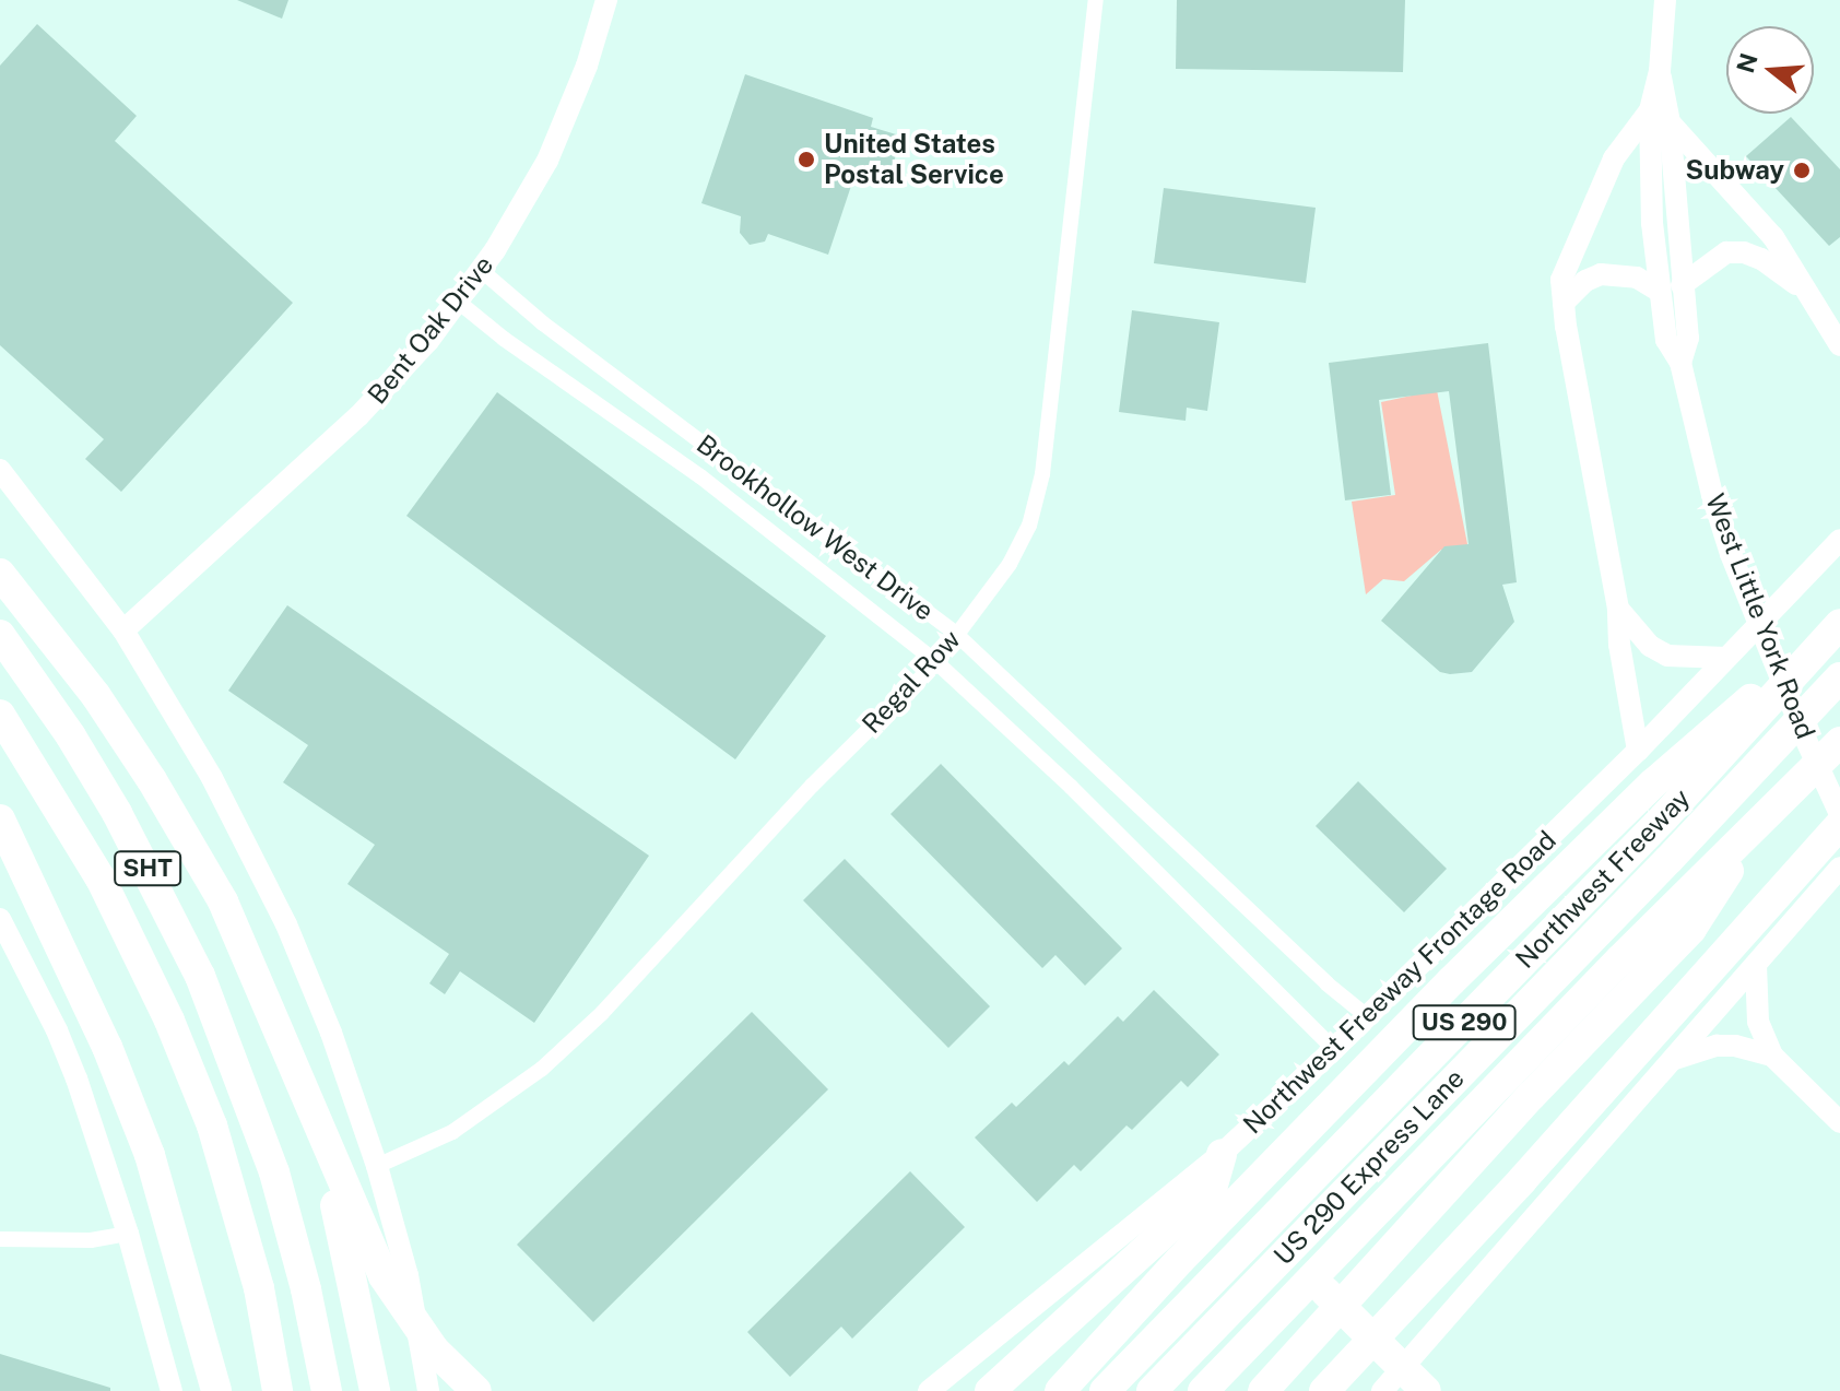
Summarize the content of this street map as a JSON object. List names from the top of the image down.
{
  "streets": {
    "highway": [
      "SHT",
      "Northwest Freeway",
      "US 290",
      "US 290 Express Lane"
    ],
    "main road": ["Bent Oak Drive", "West Little York Road", "Northwest Freeway Frontage Road"],
    "street": ["Brookhollow West Drive", "Regal Row"]
  },
  "crossings": [
    ["Bent Oak Drive", "Brookhollow West Drive"],
    ["Brookhollow West Drive", "Regal Row"],
    ["Brookhollow West Drive", "Northwest Freeway Frontage Road"]
  ],
  "places": ["United States Postal Service", "Subway"],
  "north": "left"
}
